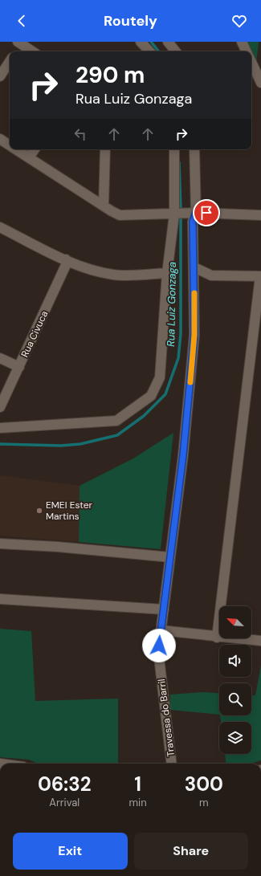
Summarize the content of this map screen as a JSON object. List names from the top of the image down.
{
  "streets": {
    "street": ["Rua Civuca", "Travessa do Barril"]
  },
  "water": ["Rua Luiz Gonzaga"],
  "places": ["EMEI Ester Martins"],
  "north": "top left",
  "page": {
    "header": "Routely",
    "turn": ["290 m", "Rua Luiz Gonzaga"],
    "eta": [
      "06:32",
      "Arrival",
      "1",
      "min",
      "300",
      "m"
    ],
    "buttons": ["Exit", "Share"]
  }
}
